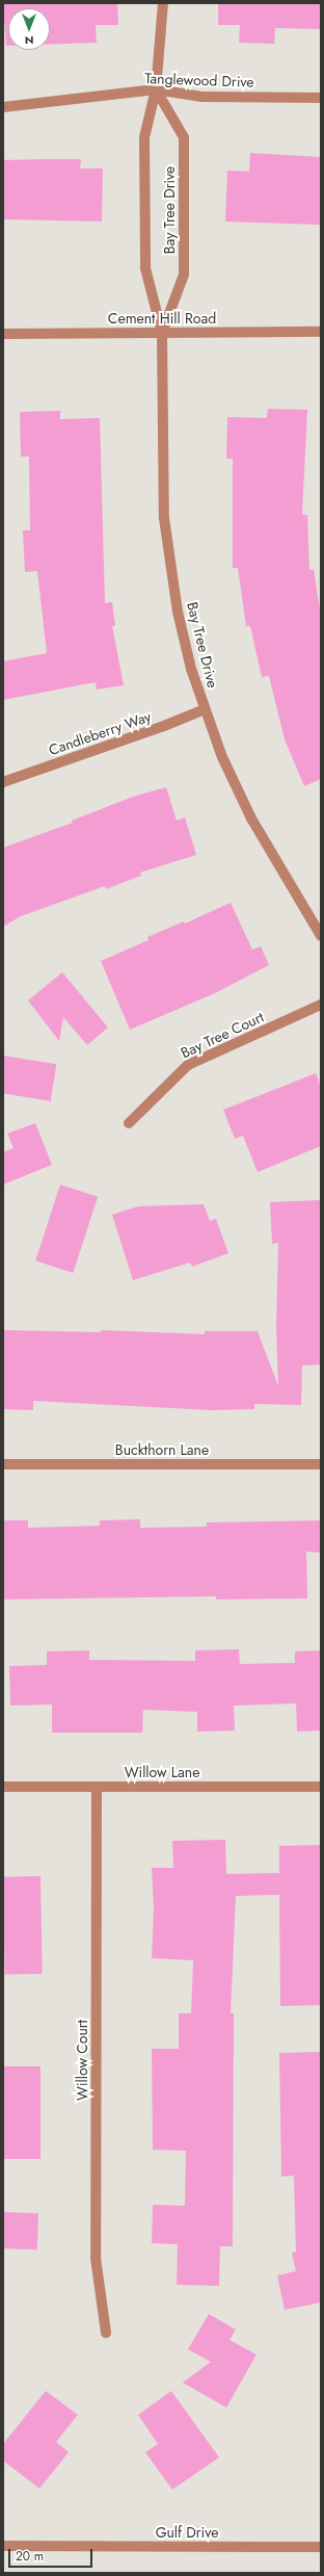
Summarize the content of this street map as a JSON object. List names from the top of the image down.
{
  "streets": {
    "street": [
      "Tanglewood Drive",
      "Bay Tree Drive",
      "Cement Hill Road",
      "Candleberry Way",
      "Bay Tree Court",
      "Buckthorn Lane",
      "Willow Lane",
      "Willow Court",
      "Gulf Drive"
    ]
  },
  "crossings": [
    ["Tanglewood Drive", "Bay Tree Drive"],
    ["Bay Tree Drive", "Cement Hill Road"],
    ["Bay Tree Drive", "Candleberry Way"],
    ["Willow Lane", "Willow Court"]
  ],
  "scale_bar": "20 m",
  "north": "bottom"
}
